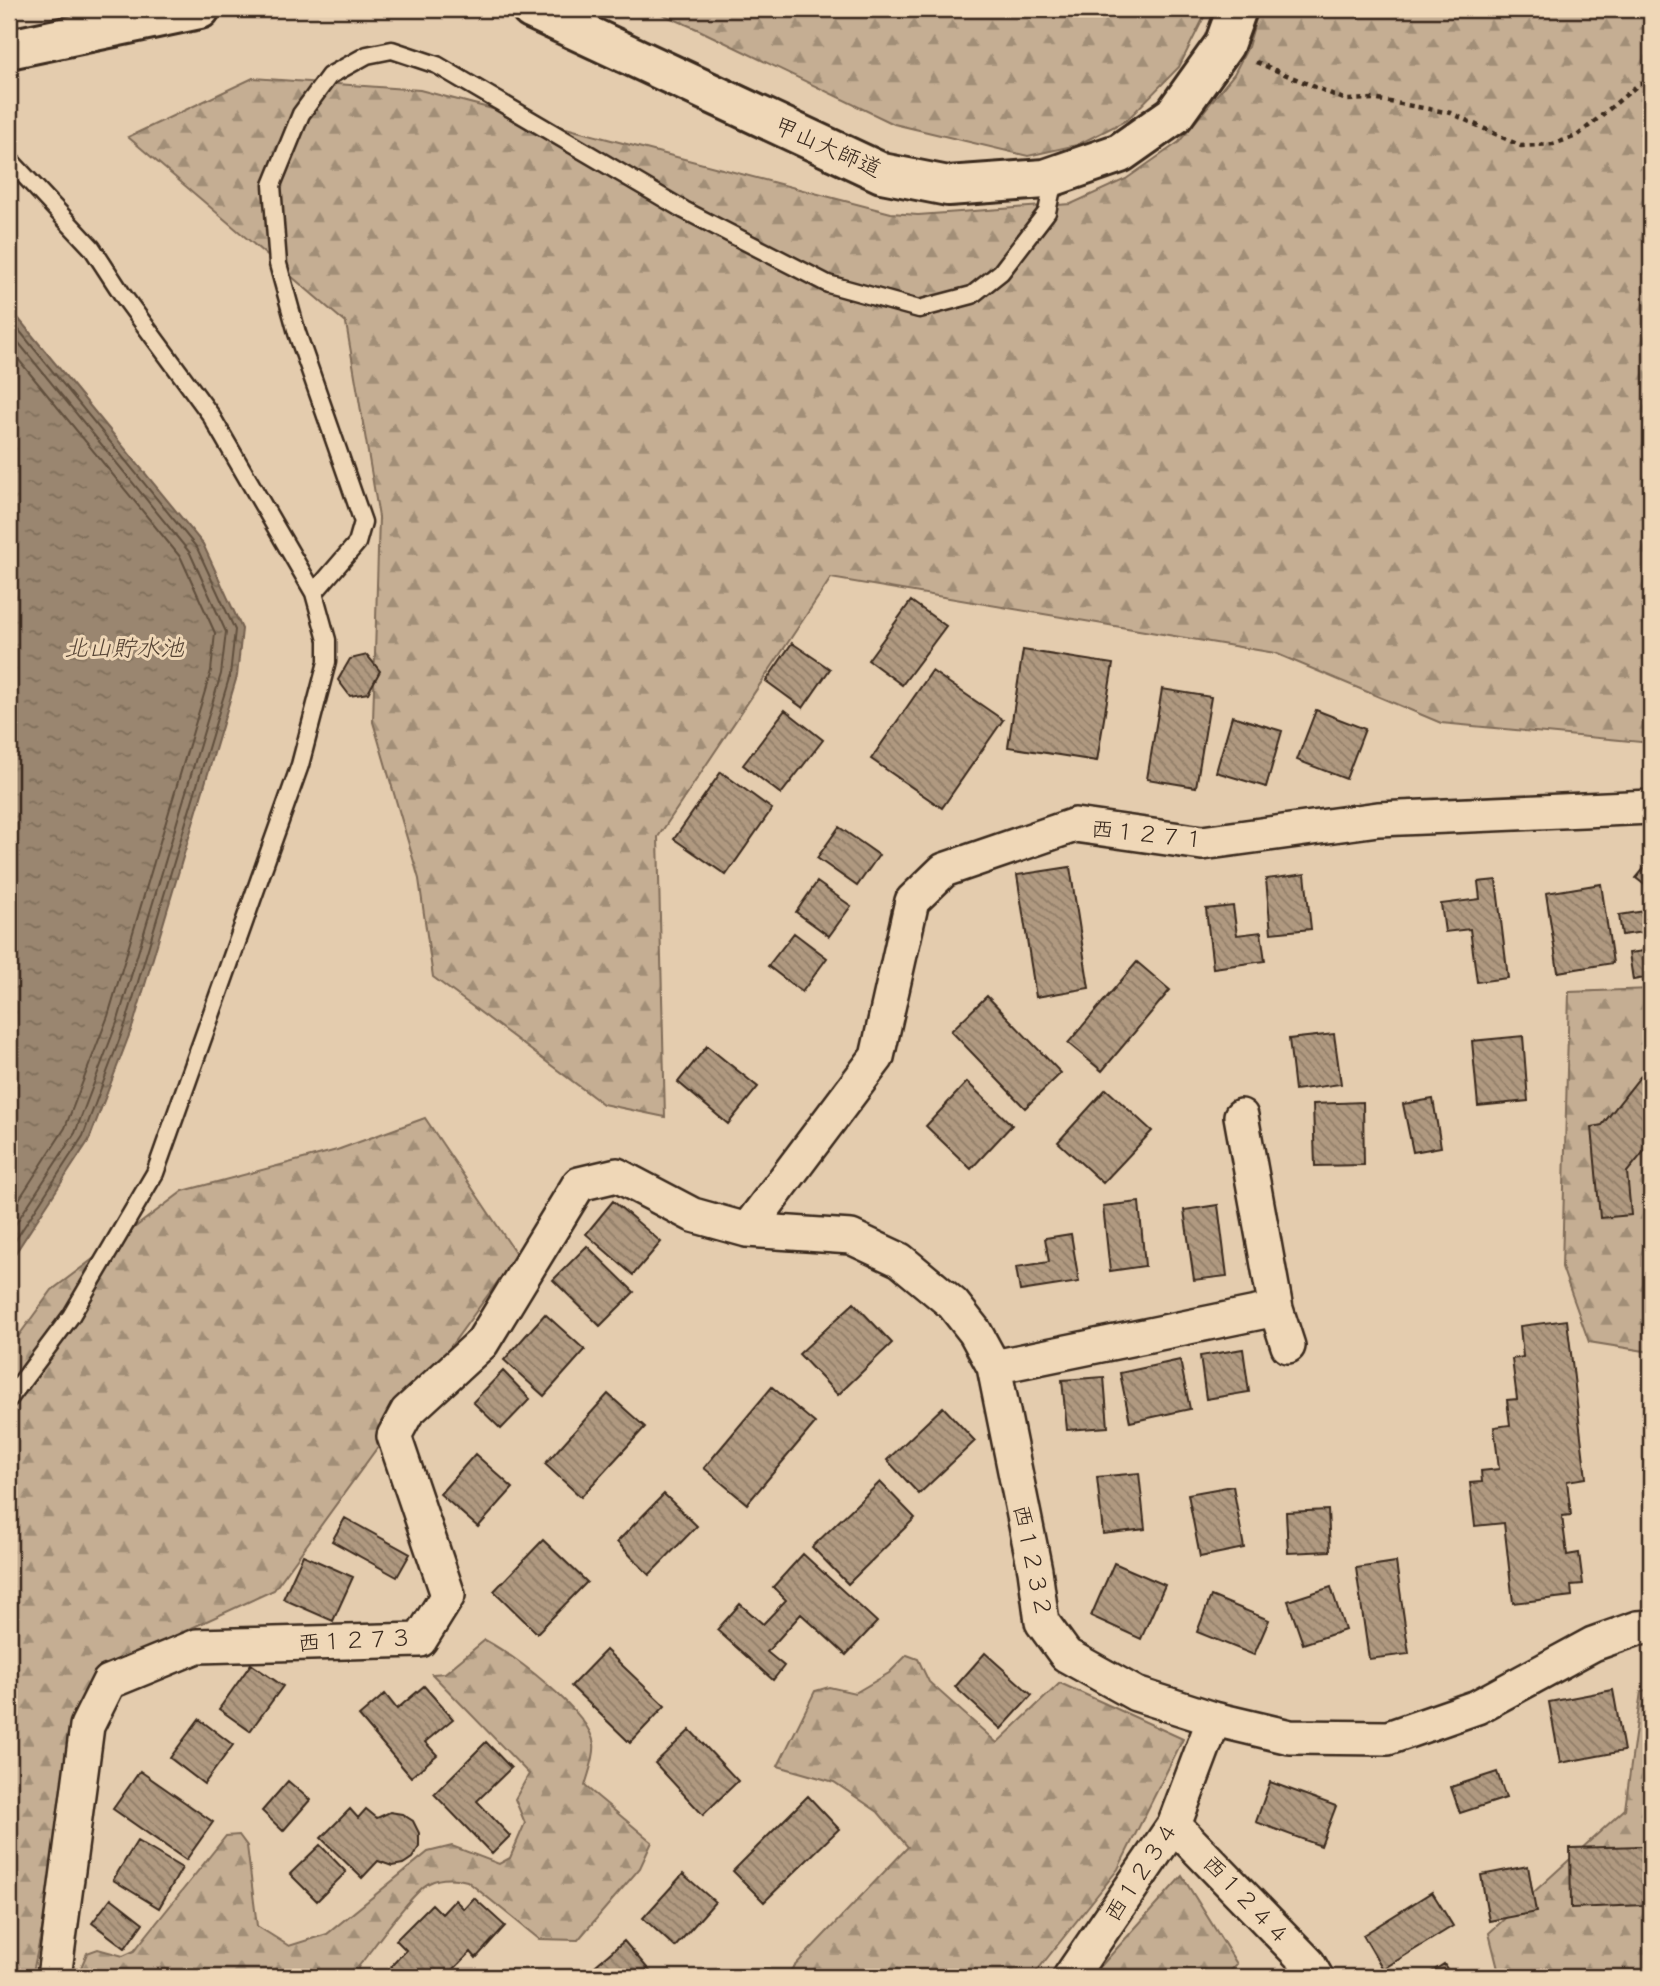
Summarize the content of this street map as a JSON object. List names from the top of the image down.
{
  "streets": {
    "street": [
      "甲山大師道",
      "西１２７１",
      "西１２３２",
      "西１２７３",
      "西１２３４",
      "西１２４４"
    ]
  },
  "crossings": [
    ["西１２７１", "西１２３２"],
    ["西１２３２", "西１２７３"],
    ["西１２３２", "西１２３４"],
    ["西１２３４", "西１２４４"]
  ],
  "water": ["北山貯水池"]
}
